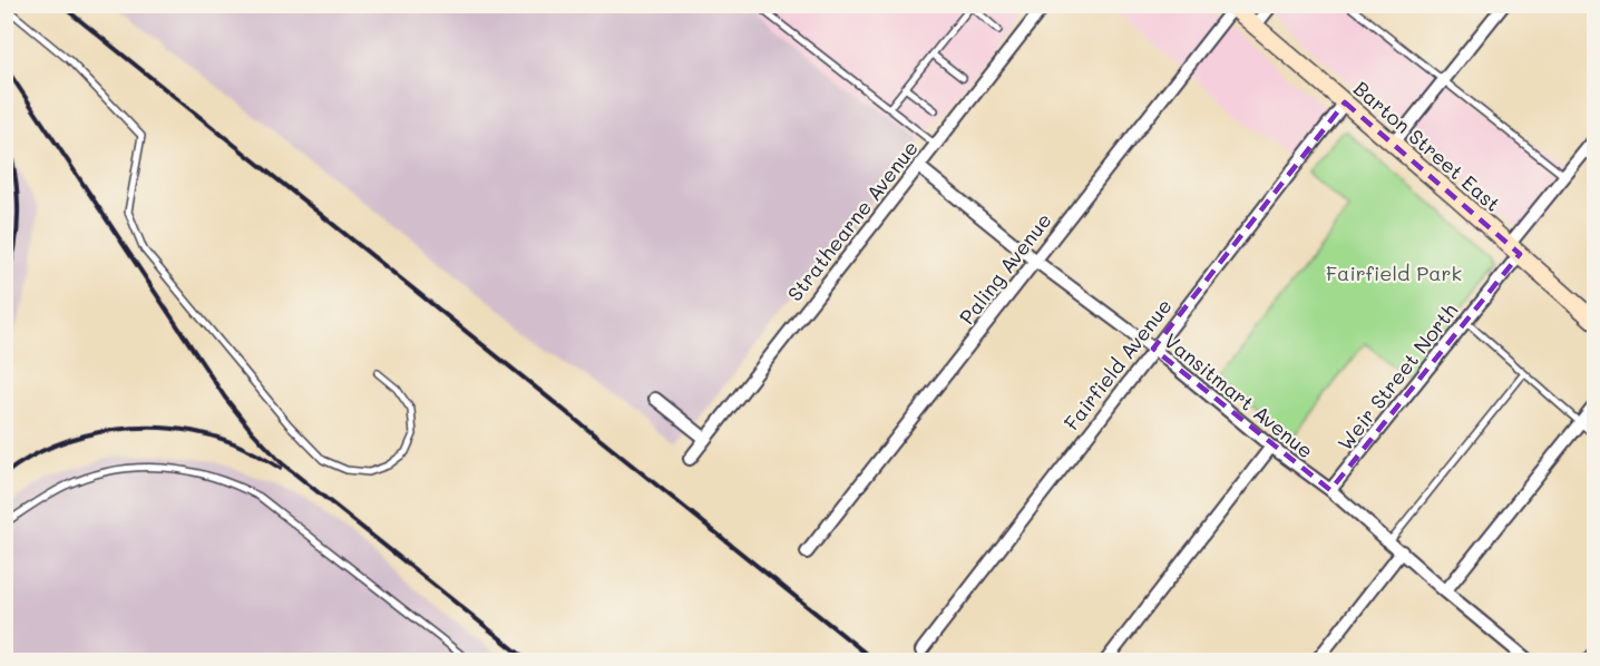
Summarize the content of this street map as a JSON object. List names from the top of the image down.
{
  "streets": {
    "main road": ["Barton Street East"],
    "street": [
      "Strathearne Avenue",
      "Paling Avenue",
      "Fairfield Avenue",
      "Weir Street North",
      "Vansitmart Avenue"
    ]
  },
  "crossings": [
    ["Barton Street East", "Paling Avenue"],
    ["Barton Street East", "Fairfield Avenue"],
    ["Barton Street East", "Weir Street North"],
    ["Strathearne Avenue", "Vansitmart Avenue"],
    ["Paling Avenue", "Vansitmart Avenue"],
    ["Fairfield Avenue", "Vansitmart Avenue"],
    ["Weir Street North", "Vansitmart Avenue"]
  ],
  "parks": ["Fairfield Park"]
}
